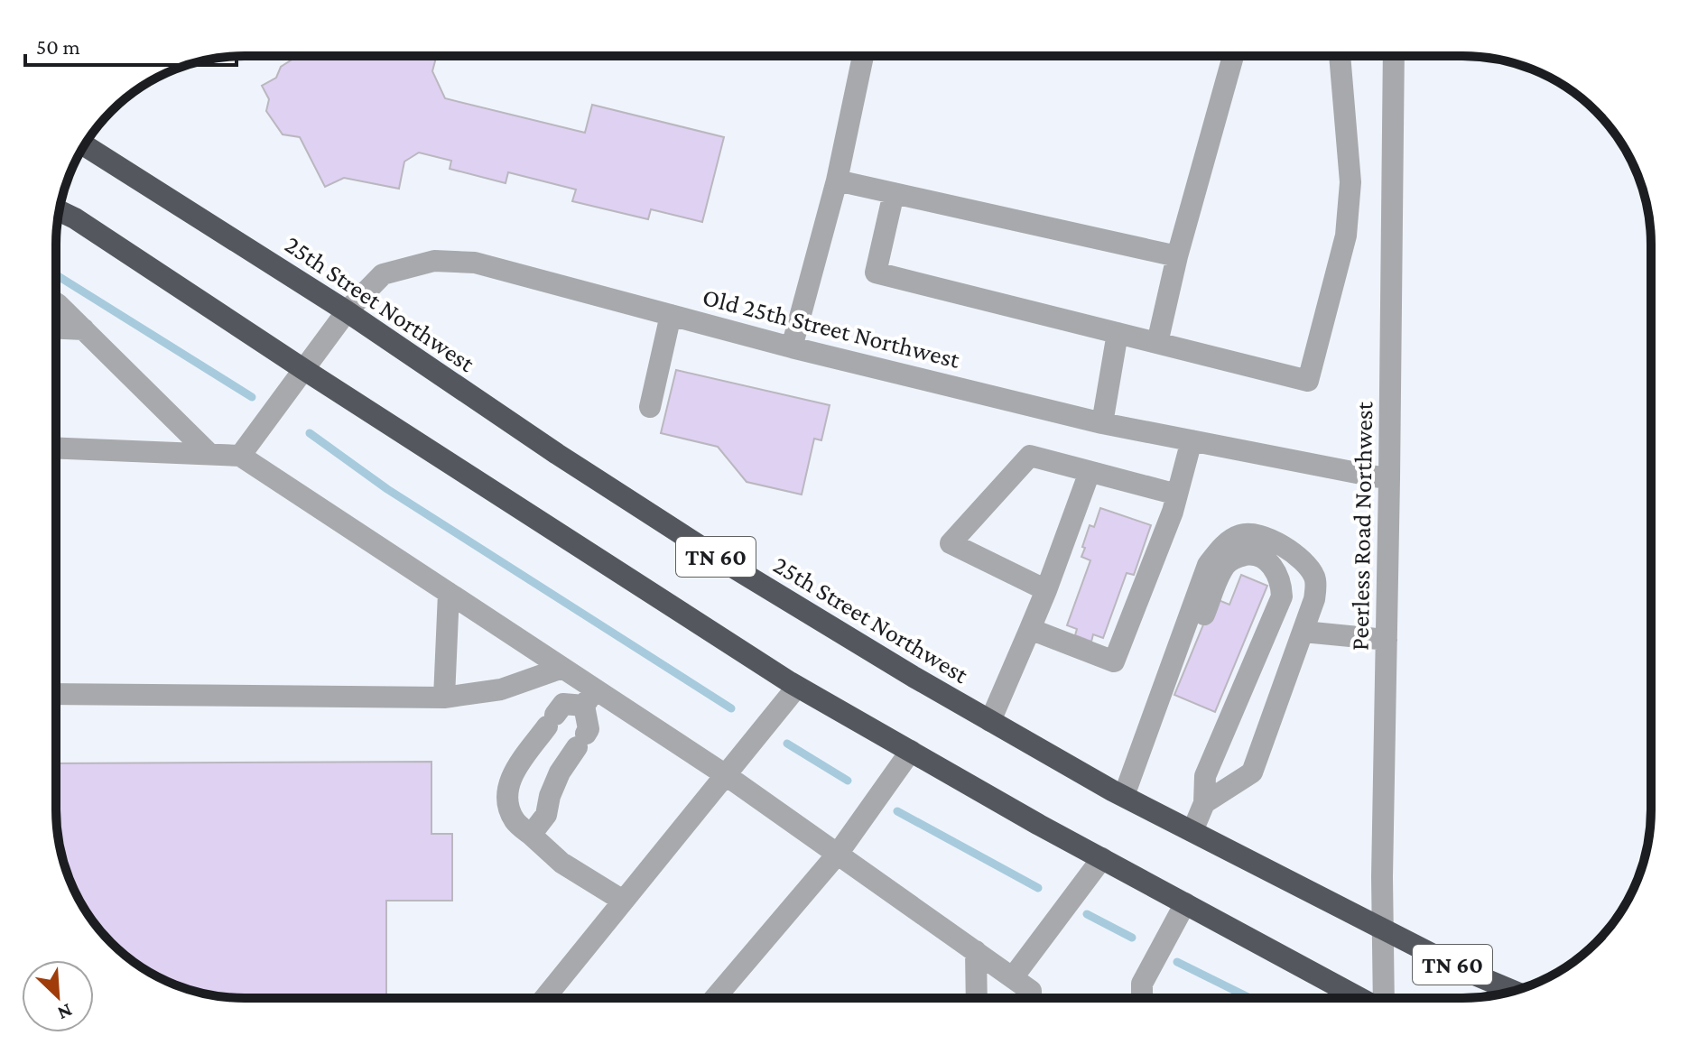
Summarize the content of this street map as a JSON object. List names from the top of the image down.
{
  "streets": {
    "highway": ["25th Street Northwest", "TN 60"],
    "street": ["Old 25th Street Northwest", "Peerless Road Northwest"]
  },
  "crossings": [
    ["25th Street Northwest", "Old 25th Street Northwest"],
    ["25th Street Northwest", "Peerless Road Northwest"],
    ["Old 25th Street Northwest", "Peerless Road Northwest"],
    ["Old 25th Street Northwest", "TN 60"]
  ],
  "scale_bar": "50 m",
  "north": "bottom right"
}
